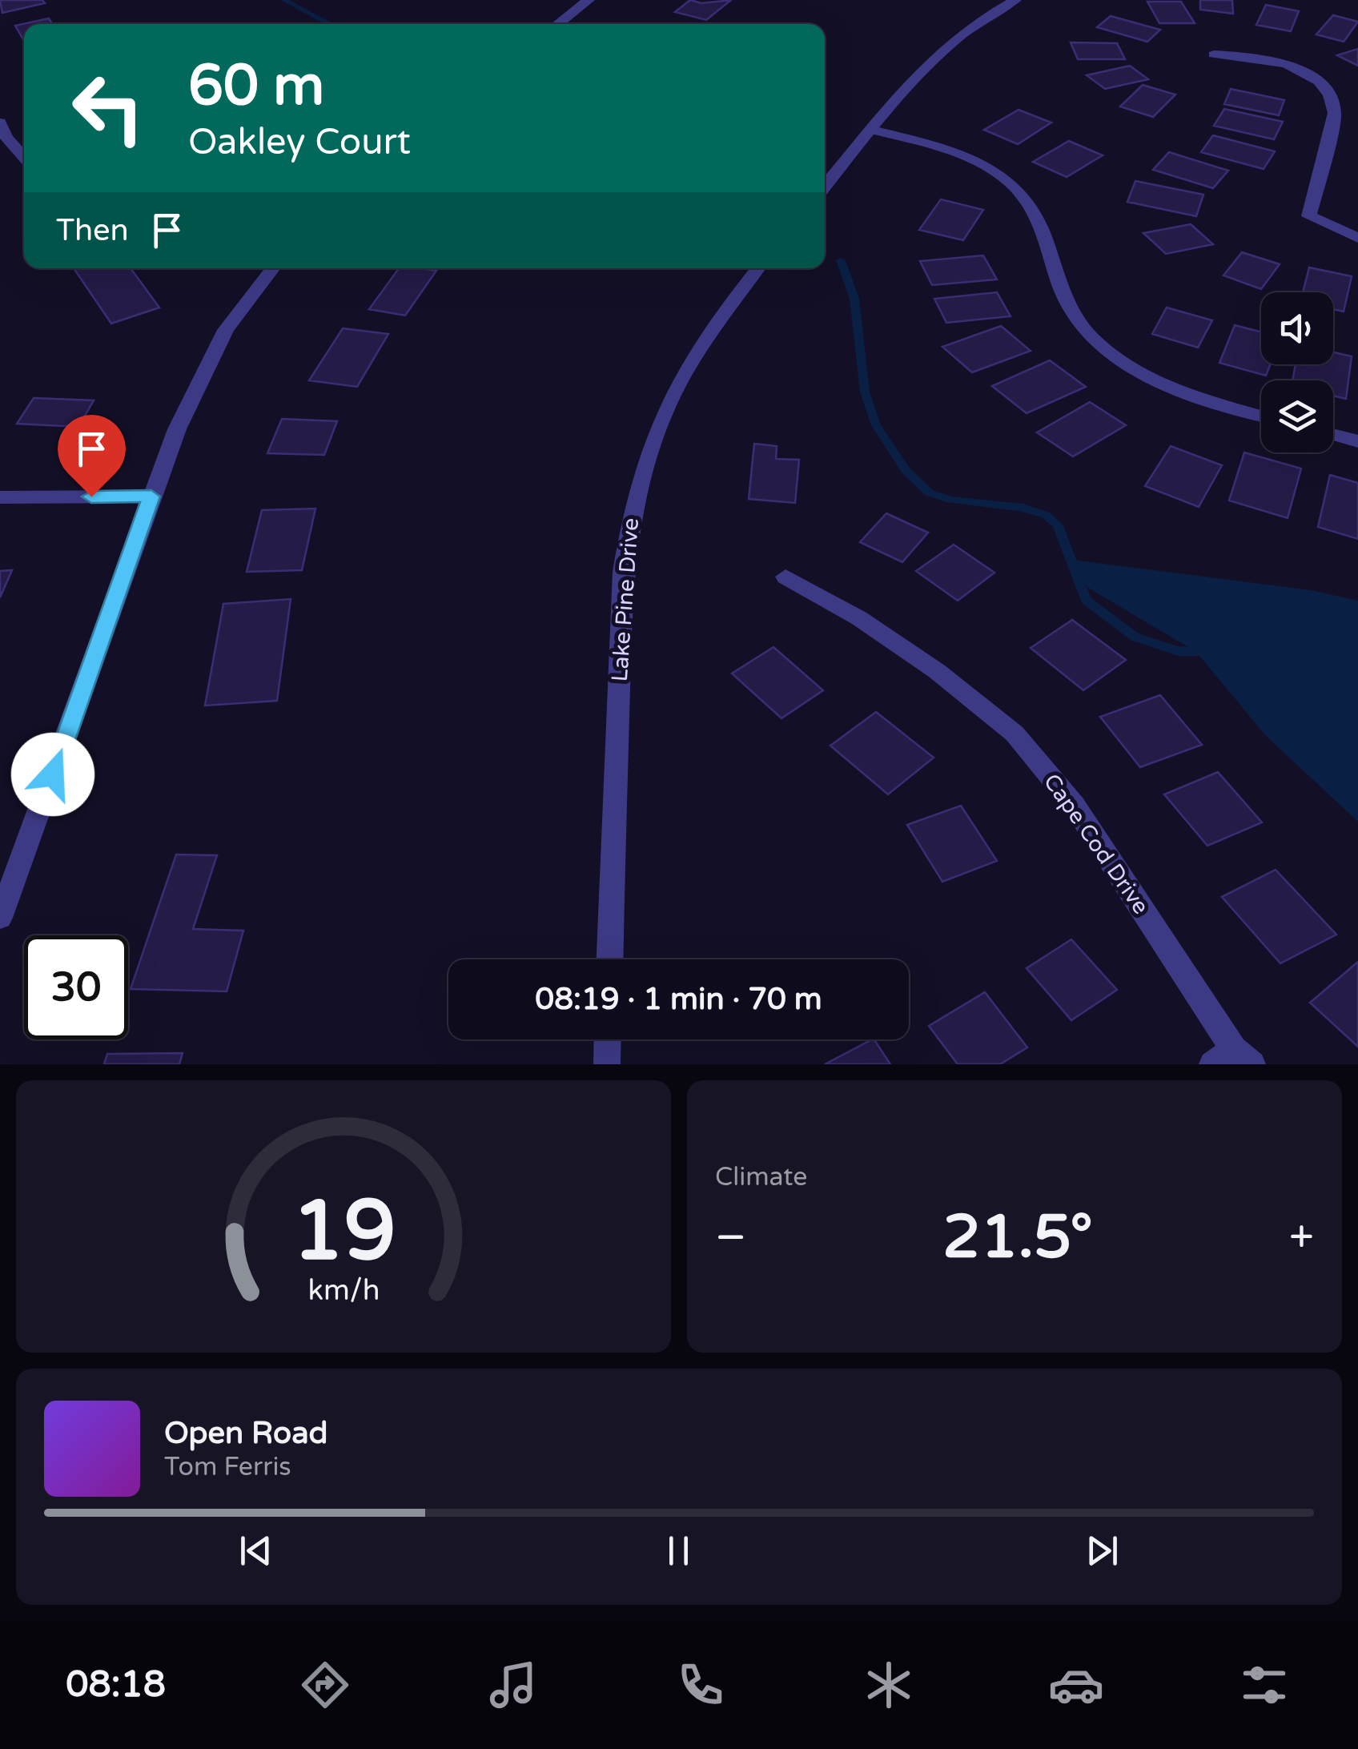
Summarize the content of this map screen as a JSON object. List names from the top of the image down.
{
  "streets": {
    "street": ["Lake Pine Drive", "Cape Cod Drive"]
  },
  "page": {
    "turn": ["60 m", "Oakley Court"],
    "then": "Then",
    "limit": "30",
    "trip": "08:19 · 1 min · 70 m",
    "tile": "Climate",
    "heat": ["−", "21.5°", "+"],
    "song": ["Open Road", "Tom Ferris"],
    "tabs": "08:18",
    "gauge": ["19", "km/h"]
  }
}
